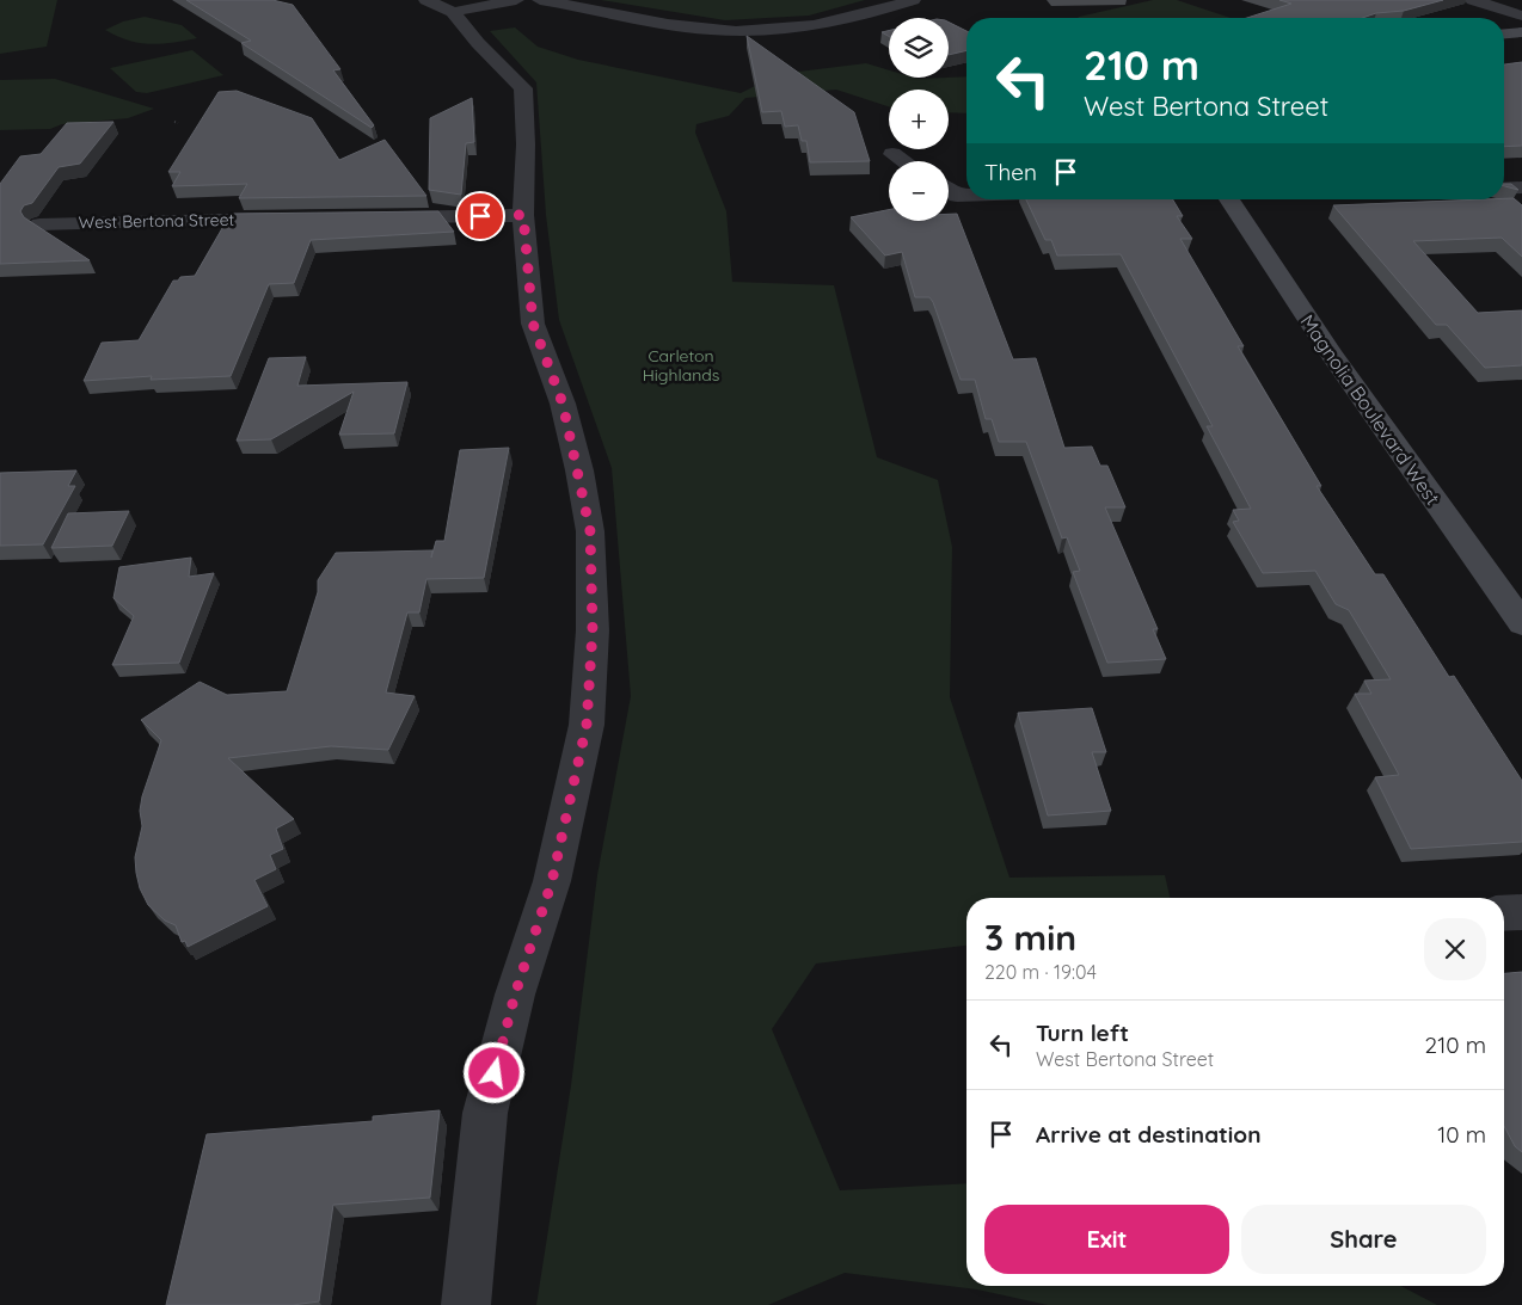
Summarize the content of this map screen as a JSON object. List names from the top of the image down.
{
  "streets": {
    "street": ["West Bertona Street", "Magnolia Boulevard West"]
  },
  "parks": ["Carleton Highlands"],
  "page": {
    "map_buttons": ["+", "−"],
    "turn": ["210 m", "West Bertona Street"],
    "then": "Then",
    "heading": ["3 min", "220 m · 19:04"],
    "list": [
      {
        "name": "Turn left",
        "note": "West Bertona Street",
        "value": "210 m"
      },
      {
        "name": "Arrive at destination",
        "value": "10 m"
      }
    ],
    "buttons": ["Exit", "Share"]
  }
}
